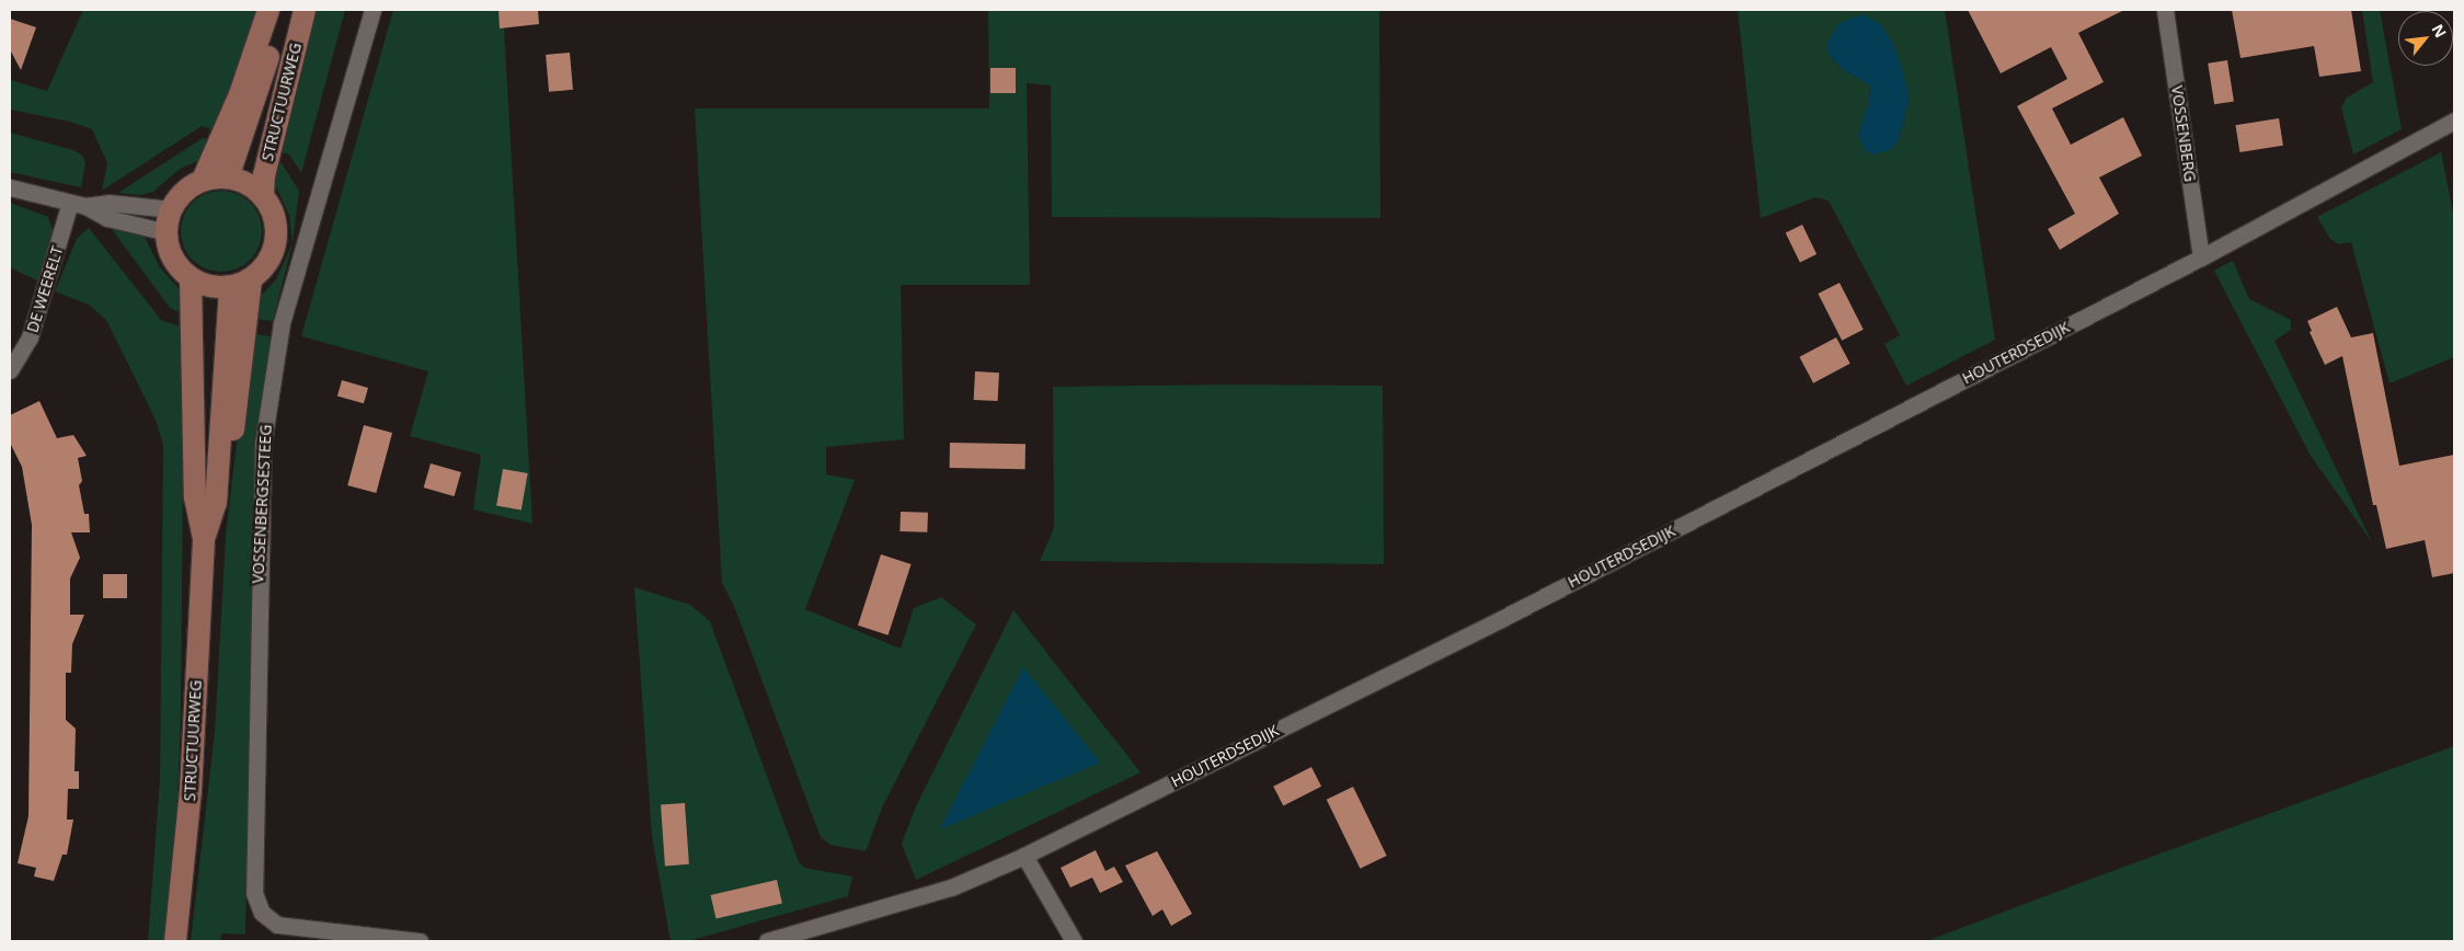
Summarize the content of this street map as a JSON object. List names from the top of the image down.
{
  "streets": {
    "main road": ["STRUCTUURWEG"],
    "street": [
      "VOSSENBERG",
      "DE WEERELT",
      "HOUTERDSEDIJK",
      "VOSSENBERGSESTEEG"
    ]
  },
  "crossings": [
    ["VOSSENBERG", "HOUTERDSEDIJK"]
  ],
  "north": "top right"
}
